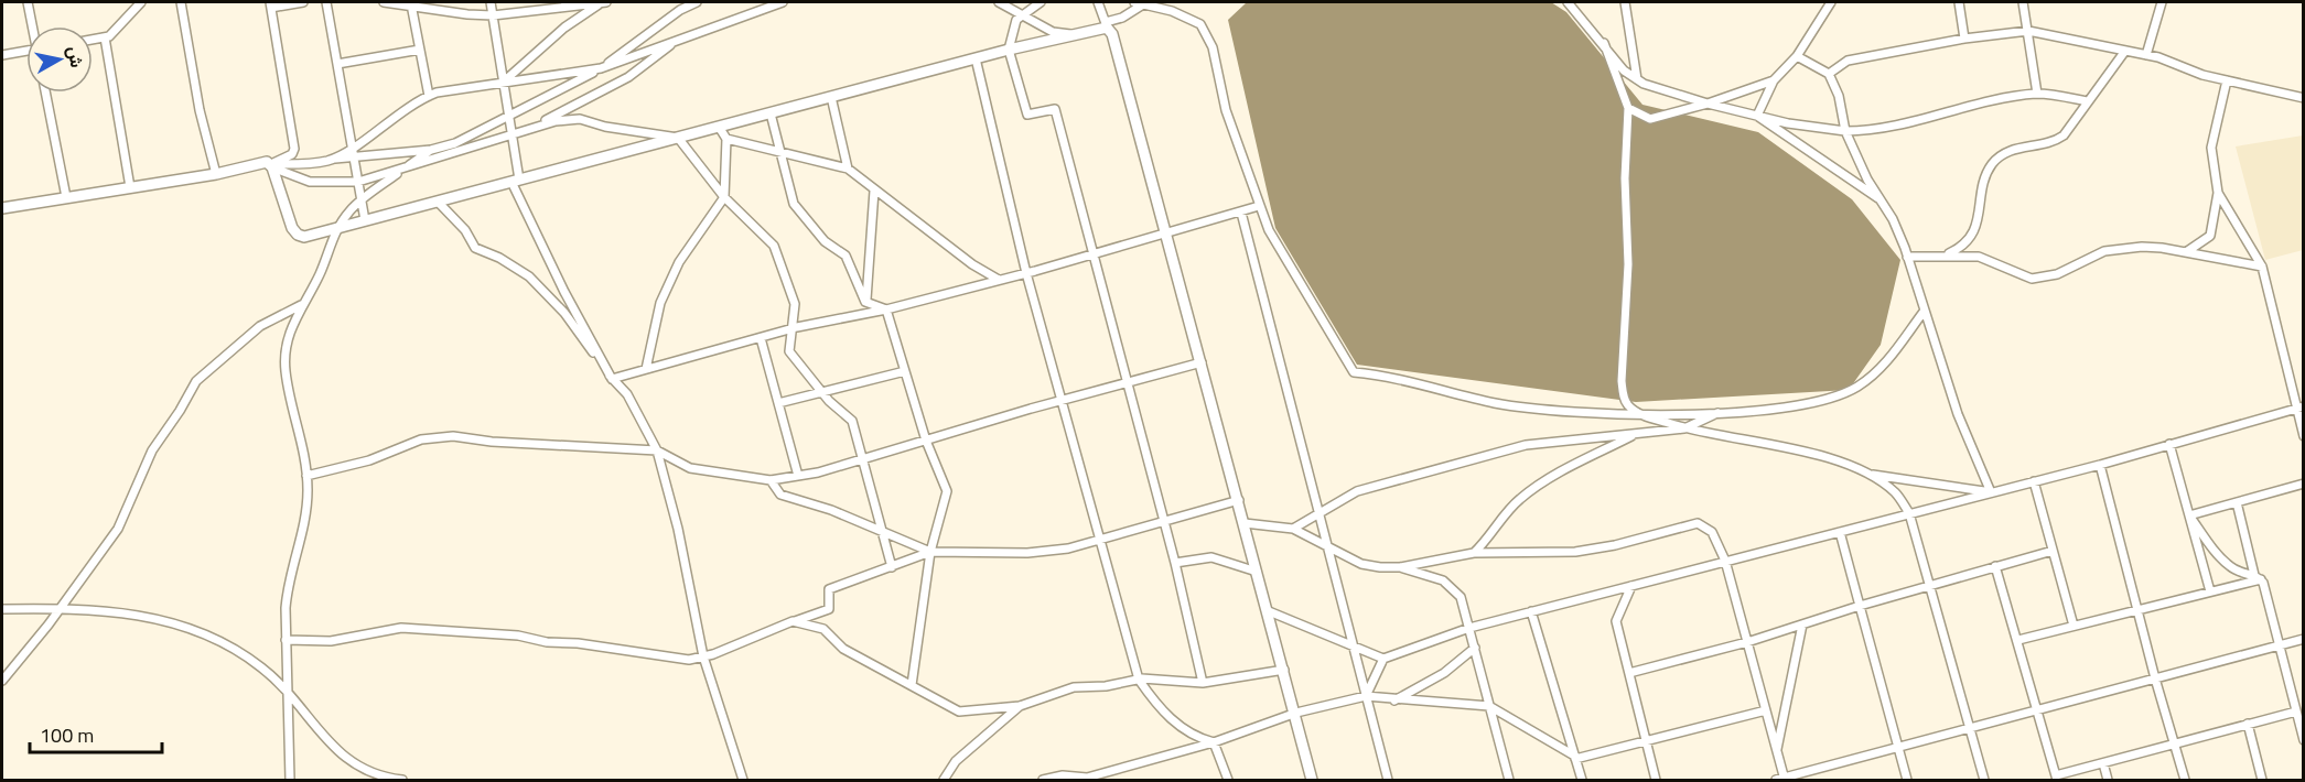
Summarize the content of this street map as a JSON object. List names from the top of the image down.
{
  "scale_bar": "100 m",
  "north": "right"
}
